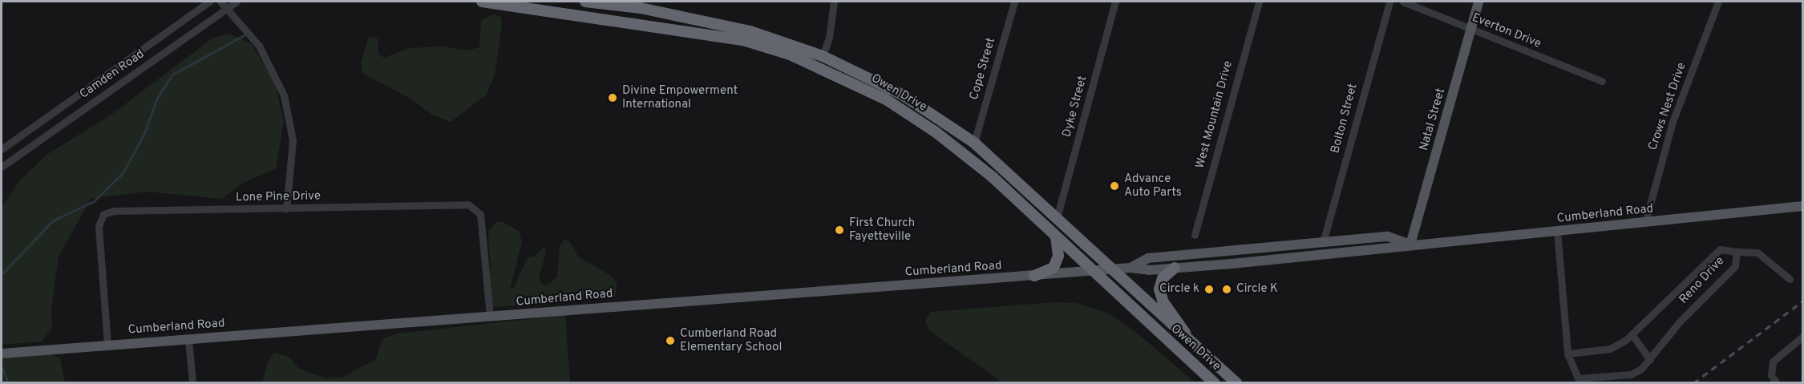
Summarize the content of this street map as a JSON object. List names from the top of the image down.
{
  "streets": {
    "highway": ["Owen Drive"],
    "main road": ["Natal Street", "Cumberland Road"],
    "street": [
      "Everton Drive",
      "Cope Street",
      "Camden Road",
      "Dyke Street",
      "Crows Nest Drive",
      "West Mountain Drive",
      "Bolton Street",
      "Lone Pine Drive",
      "Reno Drive"
    ]
  },
  "crossings": [
    ["Everton Drive", "Natal Street"],
    ["Cope Street", "Owen Drive"],
    ["Owen Drive", "Dyke Street"],
    ["Owen Drive", "Cumberland Road"],
    ["Crows Nest Drive", "Cumberland Road"],
    ["Bolton Street", "Cumberland Road"],
    ["Natal Street", "Cumberland Road"],
    ["Lone Pine Drive", "Cumberland Road"],
    ["Cumberland Road", "Reno Drive"]
  ],
  "places": [
    "Divine Empowerment International",
    "Advance Auto Parts",
    "First Church Fayetteville",
    "Circle k",
    "Circle K",
    "Cumberland Road Elementary School"
  ]
}
